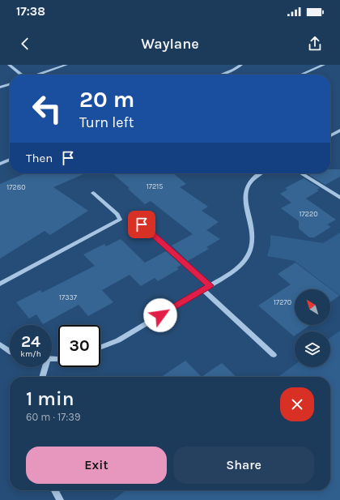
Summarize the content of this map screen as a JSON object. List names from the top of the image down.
{
  "house_numbers": [
    "17215",
    "17280",
    "17220",
    "17337",
    "17270"
  ],
  "north": "top left",
  "page": {
    "status": "17:38",
    "header": "Waylane",
    "turn": ["20 m", "Turn left"],
    "then": "Then",
    "speed": "24 km/h",
    "limit": "30",
    "heading": ["1 min", "60 m · 17:39"],
    "buttons": ["Exit", "Share"]
  }
}
